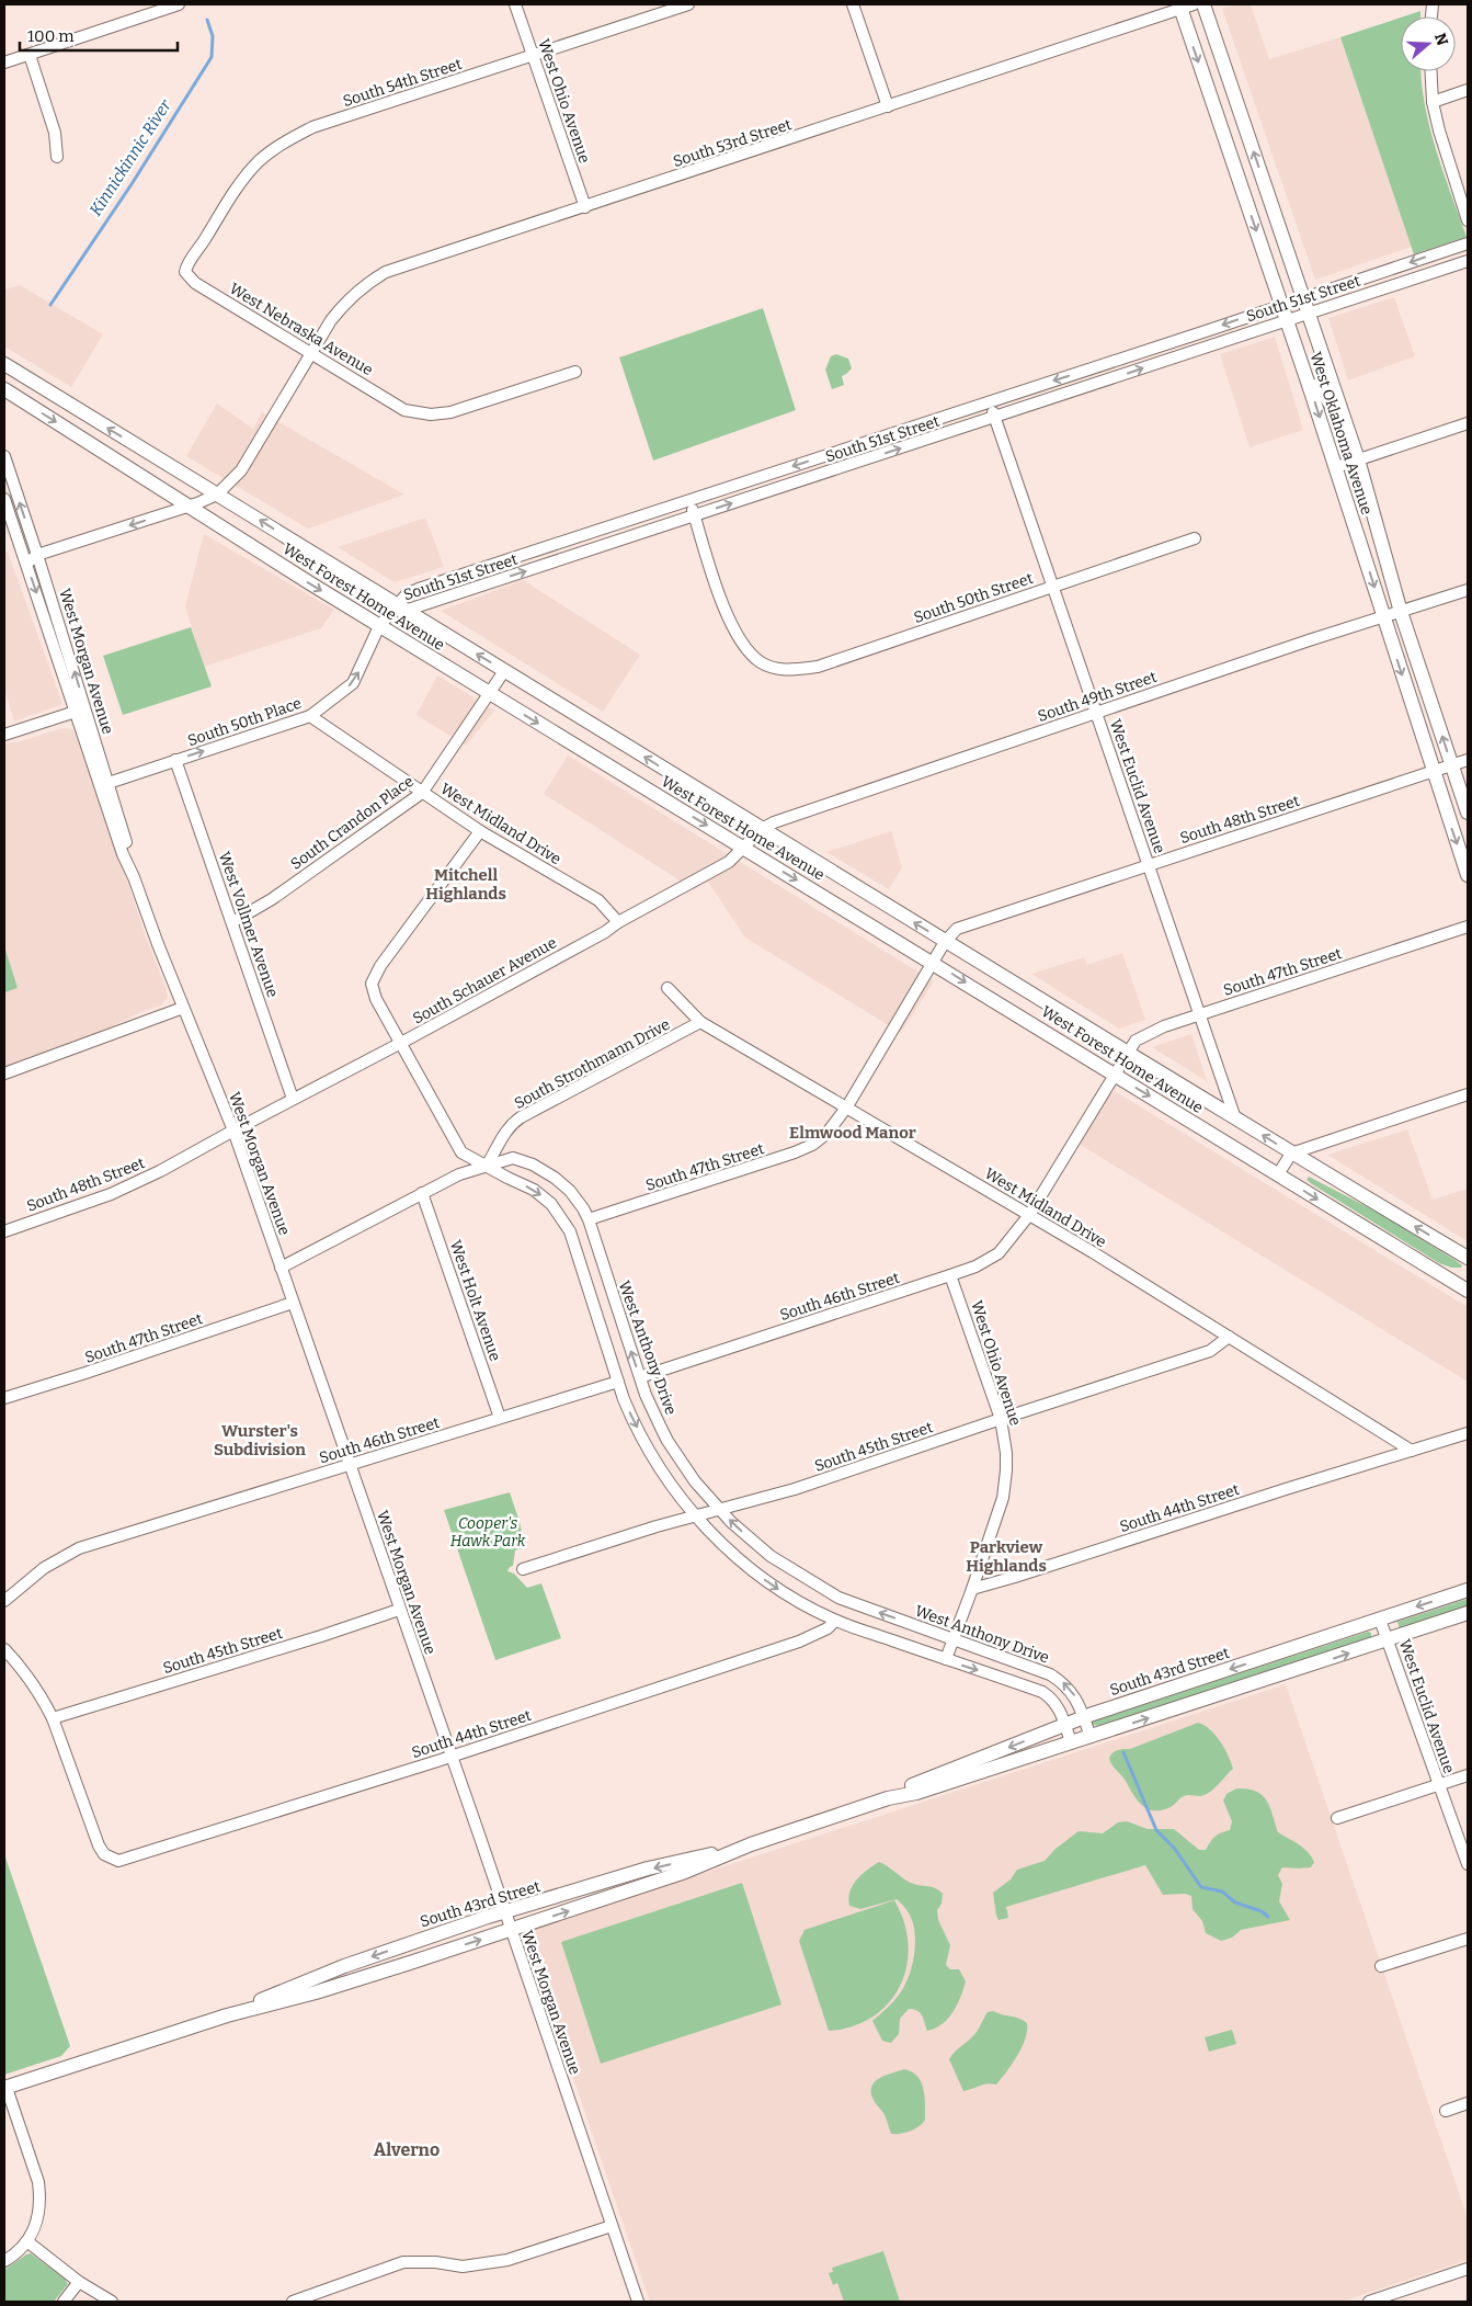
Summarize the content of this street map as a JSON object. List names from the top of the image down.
{
  "streets": {
    "main road": ["West Oklahoma Avenue", "West Forest Home Avenue", "South 43rd Street"],
    "street": [
      "South 54th Street",
      "West Ohio Avenue",
      "South 53rd Street",
      "South 51st Street",
      "West Nebraska Avenue",
      "South 50th Street",
      "West Morgan Avenue",
      "South 49th Street",
      "South 50th Place",
      "West Euclid Avenue",
      "South 48th Street",
      "South Crandon Place",
      "West Midland Drive",
      "West Vollmer Avenue",
      "South 47th Street",
      "South Schauer Avenue",
      "South Strothmann Drive",
      "South 46th Street",
      "West Holt Avenue",
      "West Anthony Drive",
      "South 45th Street",
      "South 44th Street"
    ]
  },
  "crossings": [
    ["South 54th Street", "West Ohio Avenue"],
    ["South 54th Street", "West Nebraska Avenue"],
    ["West Ohio Avenue", "South 53rd Street"],
    ["West Ohio Avenue", "South 46th Street"],
    ["West Ohio Avenue", "South 45th Street"],
    ["West Ohio Avenue", "South 44th Street"],
    ["South 53rd Street", "West Nebraska Avenue"],
    ["South 53rd Street", "West Oklahoma Avenue"],
    ["South 53rd Street", "West Forest Home Avenue"],
    ["South 51st Street", "West Oklahoma Avenue"],
    ["South 51st Street", "West Forest Home Avenue"],
    ["South 51st Street", "South 50th Street"],
    ["South 51st Street", "South 50th Place"],
    ["South 51st Street", "West Euclid Avenue"],
    ["West Oklahoma Avenue", "South 49th Street"],
    ["West Oklahoma Avenue", "South 48th Street"],
    ["West Forest Home Avenue", "South 49th Street"],
    ["West Forest Home Avenue", "South 50th Place"],
    ["West Forest Home Avenue", "West Euclid Avenue"],
    ["West Forest Home Avenue", "South 48th Street"],
    ["West Forest Home Avenue", "South Crandon Place"],
    ["West Forest Home Avenue", "South 47th Street"],
    ["West Forest Home Avenue", "South Schauer Avenue"],
    ["South 50th Street", "West Euclid Avenue"],
    ["West Morgan Avenue", "South 50th Place"],
    ["West Morgan Avenue", "South 48th Street"],
    ["West Morgan Avenue", "South 47th Street"],
    ["West Morgan Avenue", "South Schauer Avenue"],
    ["West Morgan Avenue", "South 46th Street"],
    ["West Morgan Avenue", "South 45th Street"],
    ["West Morgan Avenue", "South 44th Street"],
    ["West Morgan Avenue", "South 43rd Street"],
    ["South 49th Street", "West Euclid Avenue"],
    ["South 49th Street", "South Schauer Avenue"],
    ["South 50th Place", "West Midland Drive"],
    ["South 50th Place", "West Vollmer Avenue"],
    ["West Euclid Avenue", "South 48th Street"],
    ["West Euclid Avenue", "South 47th Street"],
    ["West Euclid Avenue", "South 43rd Street"],
    ["South 48th Street", "South 47th Street"],
    ["South 48th Street", "South Schauer Avenue"],
    ["South Crandon Place", "West Midland Drive"],
    ["South Crandon Place", "West Vollmer Avenue"],
    ["West Midland Drive", "South 47th Street"],
    ["West Midland Drive", "South Schauer Avenue"],
    ["West Midland Drive", "South Strothmann Drive"],
    ["West Midland Drive", "South 46th Street"],
    ["West Midland Drive", "South 45th Street"],
    ["West Midland Drive", "South 44th Street"],
    ["West Vollmer Avenue", "South Schauer Avenue"],
    ["South 47th Street", "South 46th Street"],
    ["South 47th Street", "West Anthony Drive"],
    ["South Strothmann Drive", "West Anthony Drive"],
    ["South 46th Street", "West Holt Avenue"],
    ["South 46th Street", "West Anthony Drive"],
    ["West Anthony Drive", "South 45th Street"],
    ["West Anthony Drive", "South 43rd Street"],
    ["South 45th Street", "South 44th Street"]
  ],
  "one_way": ["South 50th Place"],
  "districts": [
    "Mitchell Highlands",
    "Elmwood Manor",
    "Wurster's Subdivision",
    "Parkview Highlands",
    "Alverno"
  ],
  "water": ["Kinnickinnic River"],
  "parks": ["Cooper's Hawk Park"],
  "scale_bar": "100 m",
  "north": "right"
}
